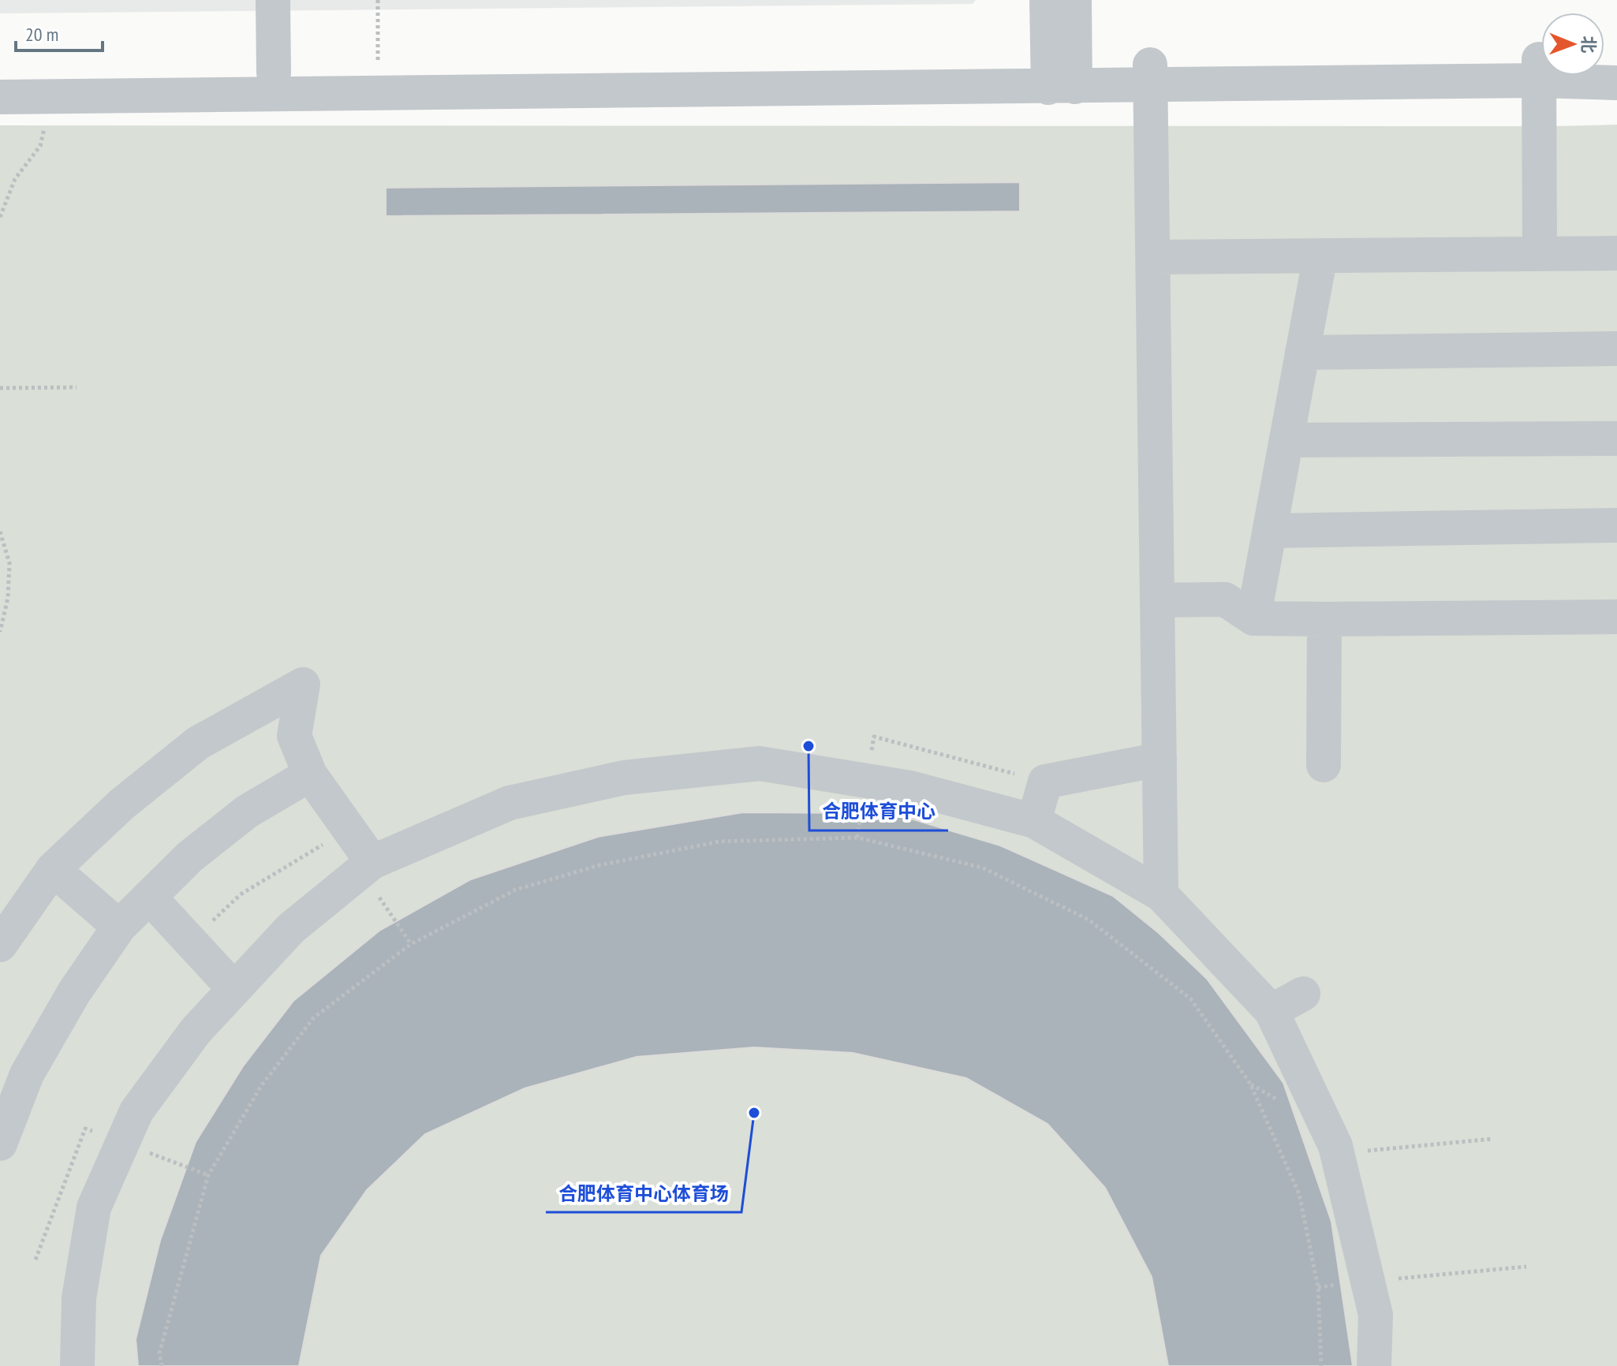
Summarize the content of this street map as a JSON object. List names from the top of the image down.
{
  "places": ["合肥体育中心", "合肥体育中心体育场"],
  "scale_bar": "20 m",
  "north": "right"
}
